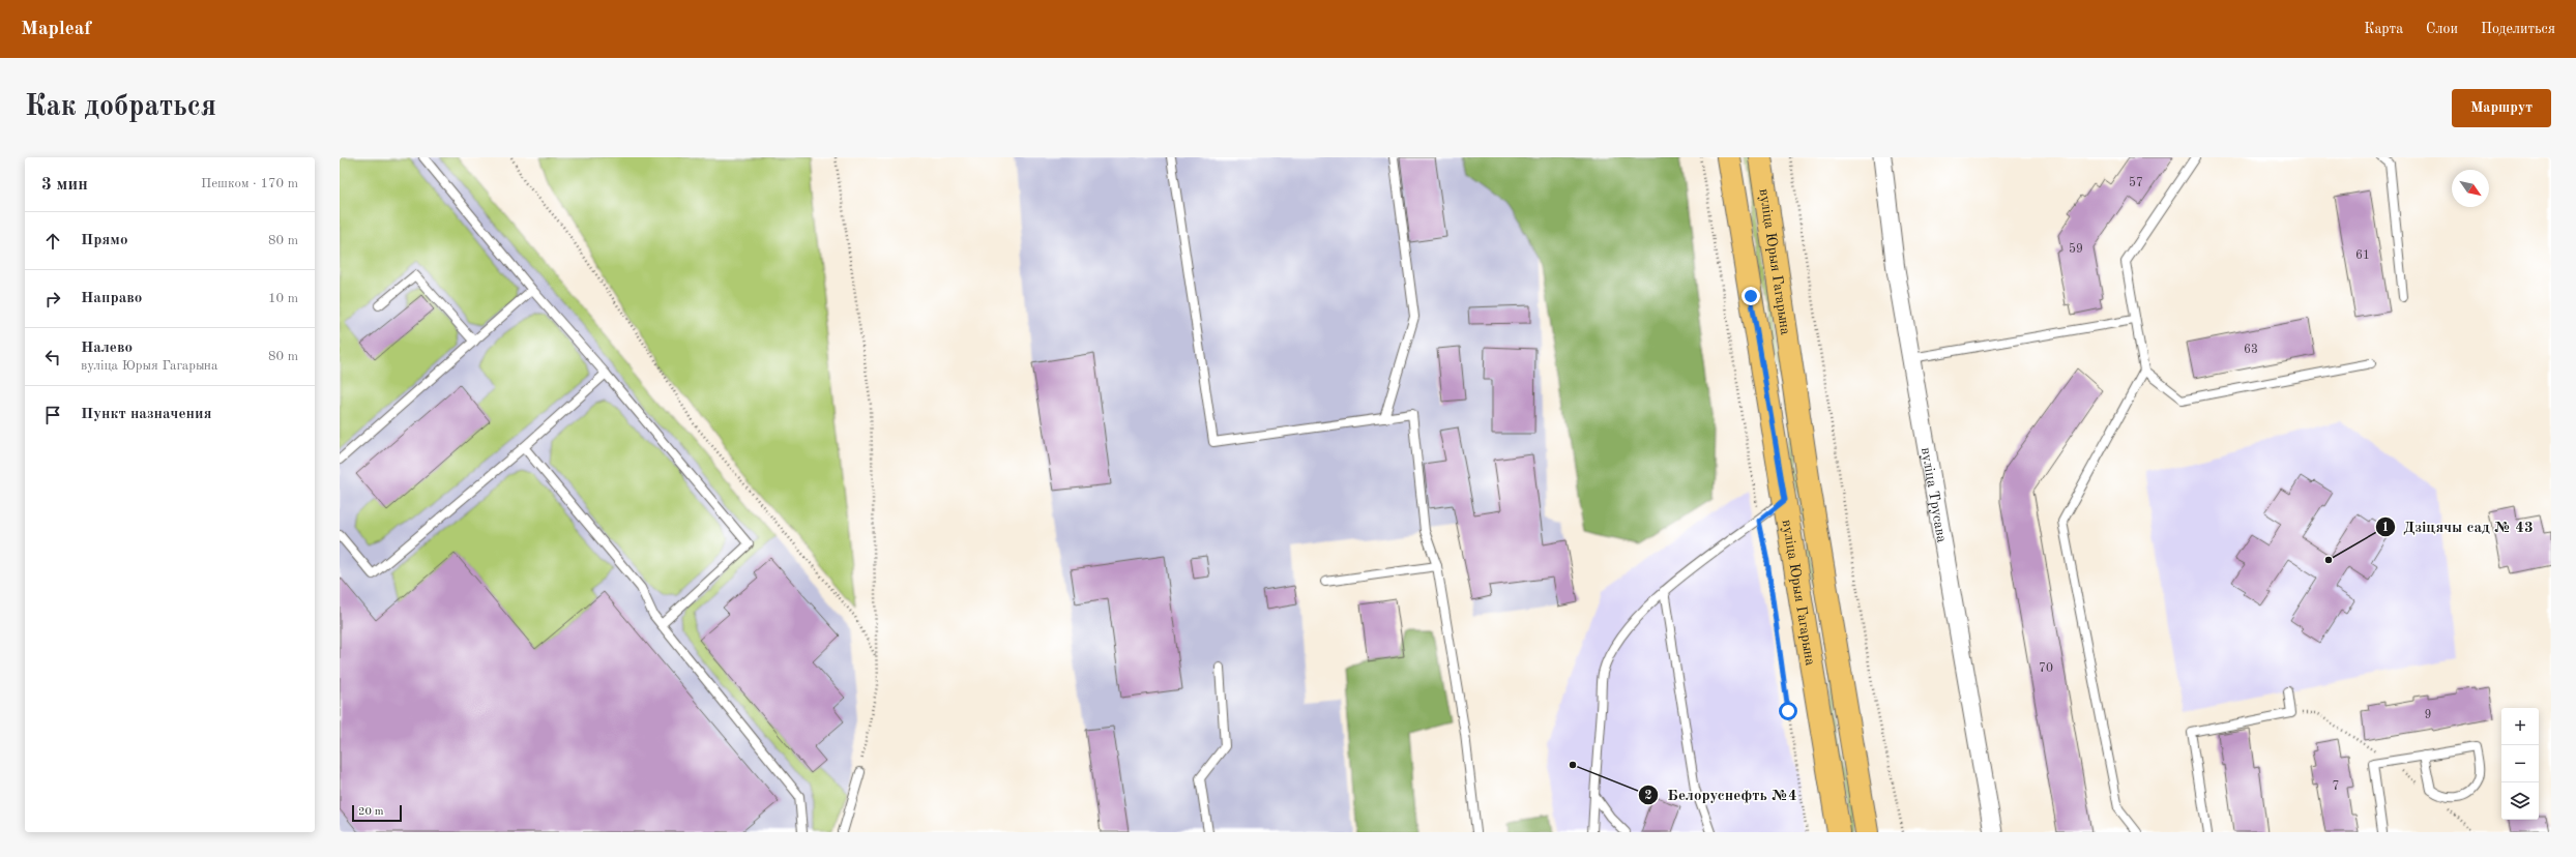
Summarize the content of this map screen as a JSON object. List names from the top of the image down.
{
  "streets": {
    "main road": ["вуліца Юрыя Гагарына"],
    "street": ["вуліца Трусава"]
  },
  "places": ["Дзіцячы сад № 43", "Белоруснефть №4"],
  "house_numbers": [
    "57",
    "59",
    "61",
    "63",
    "70",
    "9",
    "7"
  ],
  "scale_bar": "20 m",
  "north": "bottom right",
  "page": {
    "header": "Mapleaf",
    "nav": ["Карта", "Слои", "Поделиться"],
    "buttons": "Маршрут",
    "title": "Как добраться",
    "heading": ["3 мин", "Пешком · 170 m"],
    "list": [
      ["Прямо", "80 m"],
      ["Направо", "10 m"],
      ["Налево", "вуліца Юрыя Гагарына", "80 m"],
      "Пункт назначения"
    ],
    "map_buttons": ["+", "−"],
    "scale": "20 m"
  }
}
